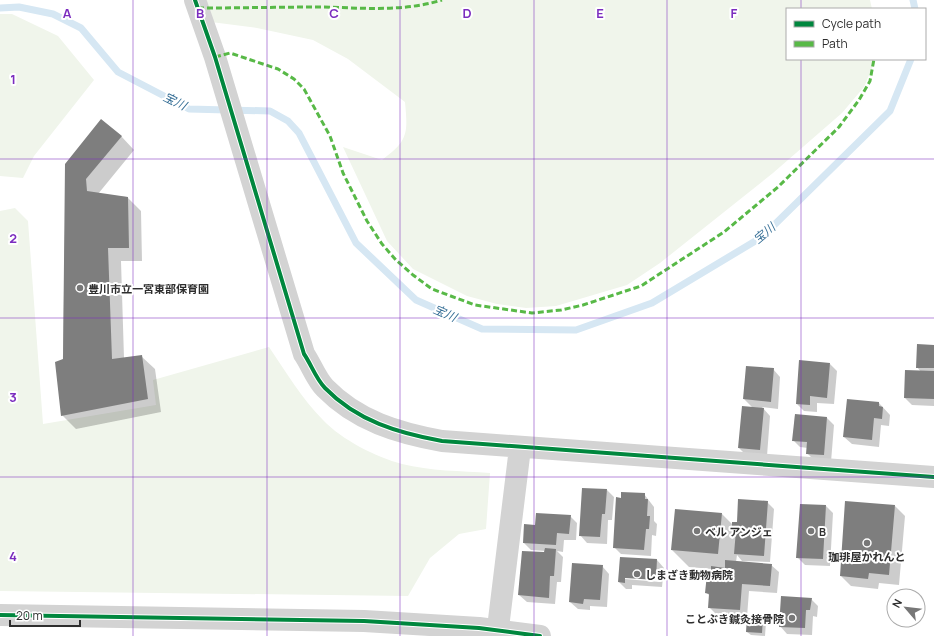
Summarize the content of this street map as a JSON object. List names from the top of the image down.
{
  "water": ["宝川"],
  "places": [
    "豊川市立一宮東部保育園",
    "ベル アンジェ",
    "B",
    "珈琲屋かれんと",
    "しまざき動物病院",
    "ことぶき鍼灸接骨院"
  ],
  "legend": ["Cycle path", "Path"],
  "scale_bar": "20 m",
  "north": "top left",
  "grid": {
    "columns": [
      "A",
      "B",
      "C",
      "D",
      "E",
      "F"
    ],
    "rows": [
      "1",
      "2",
      "3",
      "4"
    ]
  }
}
